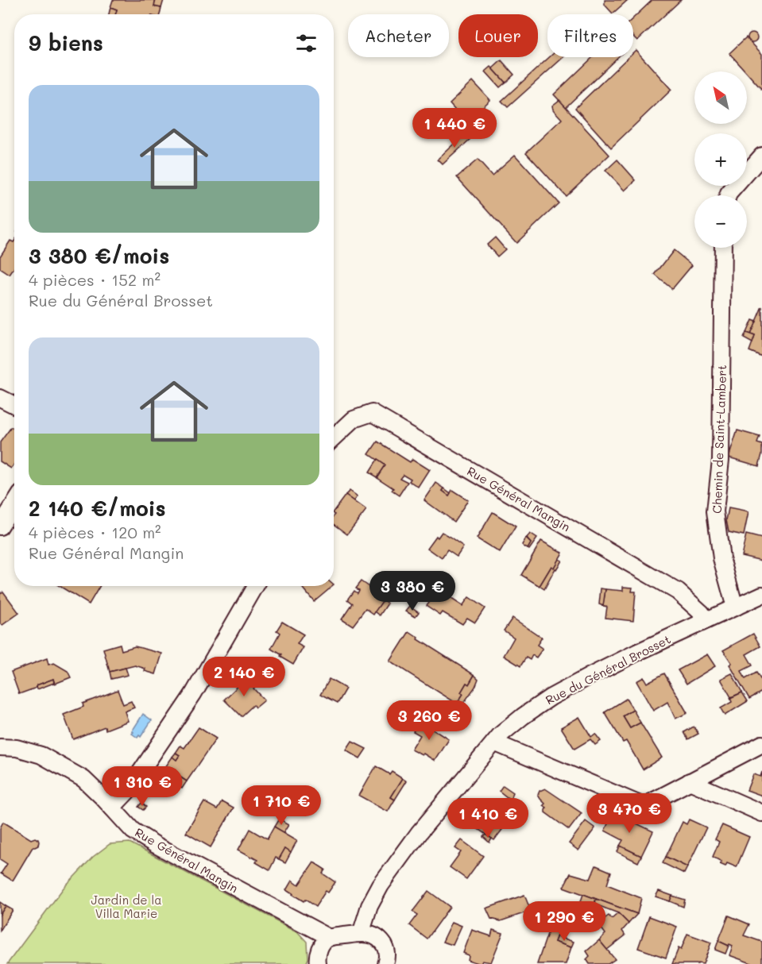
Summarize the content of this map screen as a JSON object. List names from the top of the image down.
{
  "streets": {
    "street": ["Chemin de Saint-Lambert", "Rue Général Mangin", "Rue du Général Brosset"]
  },
  "crossings": [
    ["Chemin de Saint-Lambert", "Rue du Général Brosset"],
    ["Rue Général Mangin", "Rue du Général Brosset"]
  ],
  "parks": ["Jardin de la Villa Marie"],
  "north": "top left",
  "page": {
    "chip": ["Acheter", "Louer", "Filtres"],
    "heading": "9 biens",
    "map_buttons": ["+", "−"],
    "list": [
      {
        "name": "3 380 €/mois",
        "note": "4 pièces · 152 m² · Rue du Général Brosset"
      },
      {
        "name": "2 140 €/mois",
        "note": "4 pièces · 120 m² · Rue Général Mangin"
      }
    ],
    "price": [
      "1 440 €",
      "3 380 €",
      "2 140 €",
      "3 260 €",
      "1 310 €",
      "1 710 €",
      "3 470 €",
      "1 410 €",
      "1 290 €"
    ]
  }
}
